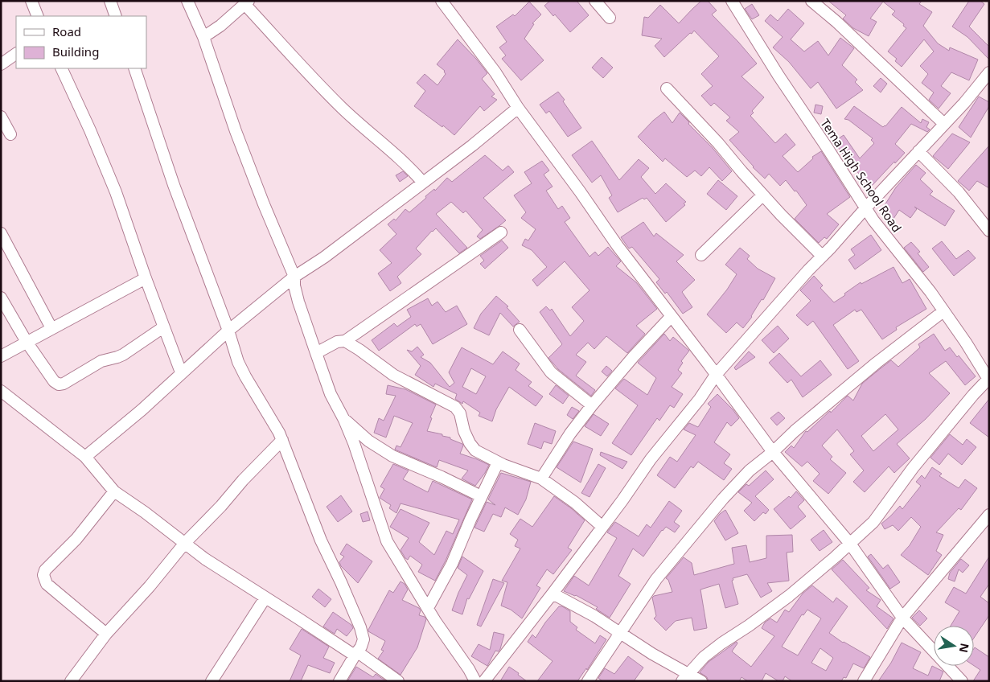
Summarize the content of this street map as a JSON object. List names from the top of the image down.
{
  "streets": {
    "street": ["Tema High School Road"]
  },
  "legend": ["Road", "Building"],
  "north": "right"
}
